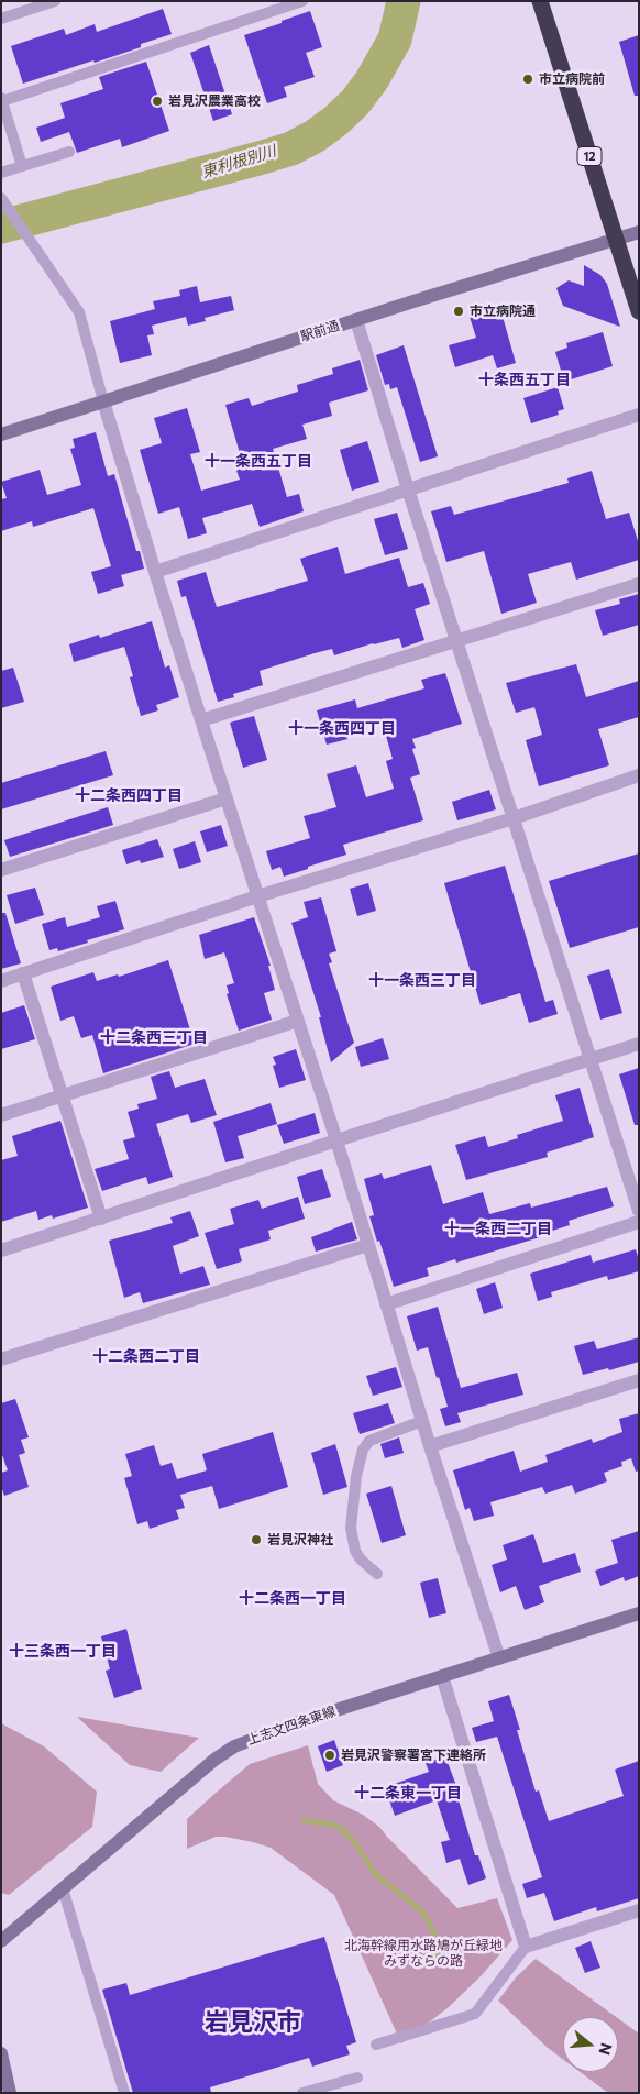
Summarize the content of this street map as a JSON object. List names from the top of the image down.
{
  "streets": {
    "highway": ["12"],
    "main road": ["駅前通", "上志文四条東線"]
  },
  "crossings": [
    ["12", "駅前通"]
  ],
  "districts": [
    "十条西五丁目",
    "十一条西五丁目",
    "十一条西四丁目",
    "十二条西四丁目",
    "十一条西三丁目",
    "十二条西三丁目",
    "十一条西二丁目",
    "十二条西二丁目",
    "十二条西一丁目",
    "十三条西一丁目",
    "十二条東一丁目",
    "岩見沢市"
  ],
  "water": ["東利根別川"],
  "parks": ["北海幹線用水路鳩が丘緑地 みずならの路"],
  "places": [
    "市立病院前",
    "岩見沢農業高校",
    "市立病院通",
    "岩見沢神社",
    "岩見沢警察署宮下連絡所"
  ],
  "north": "right"
}
